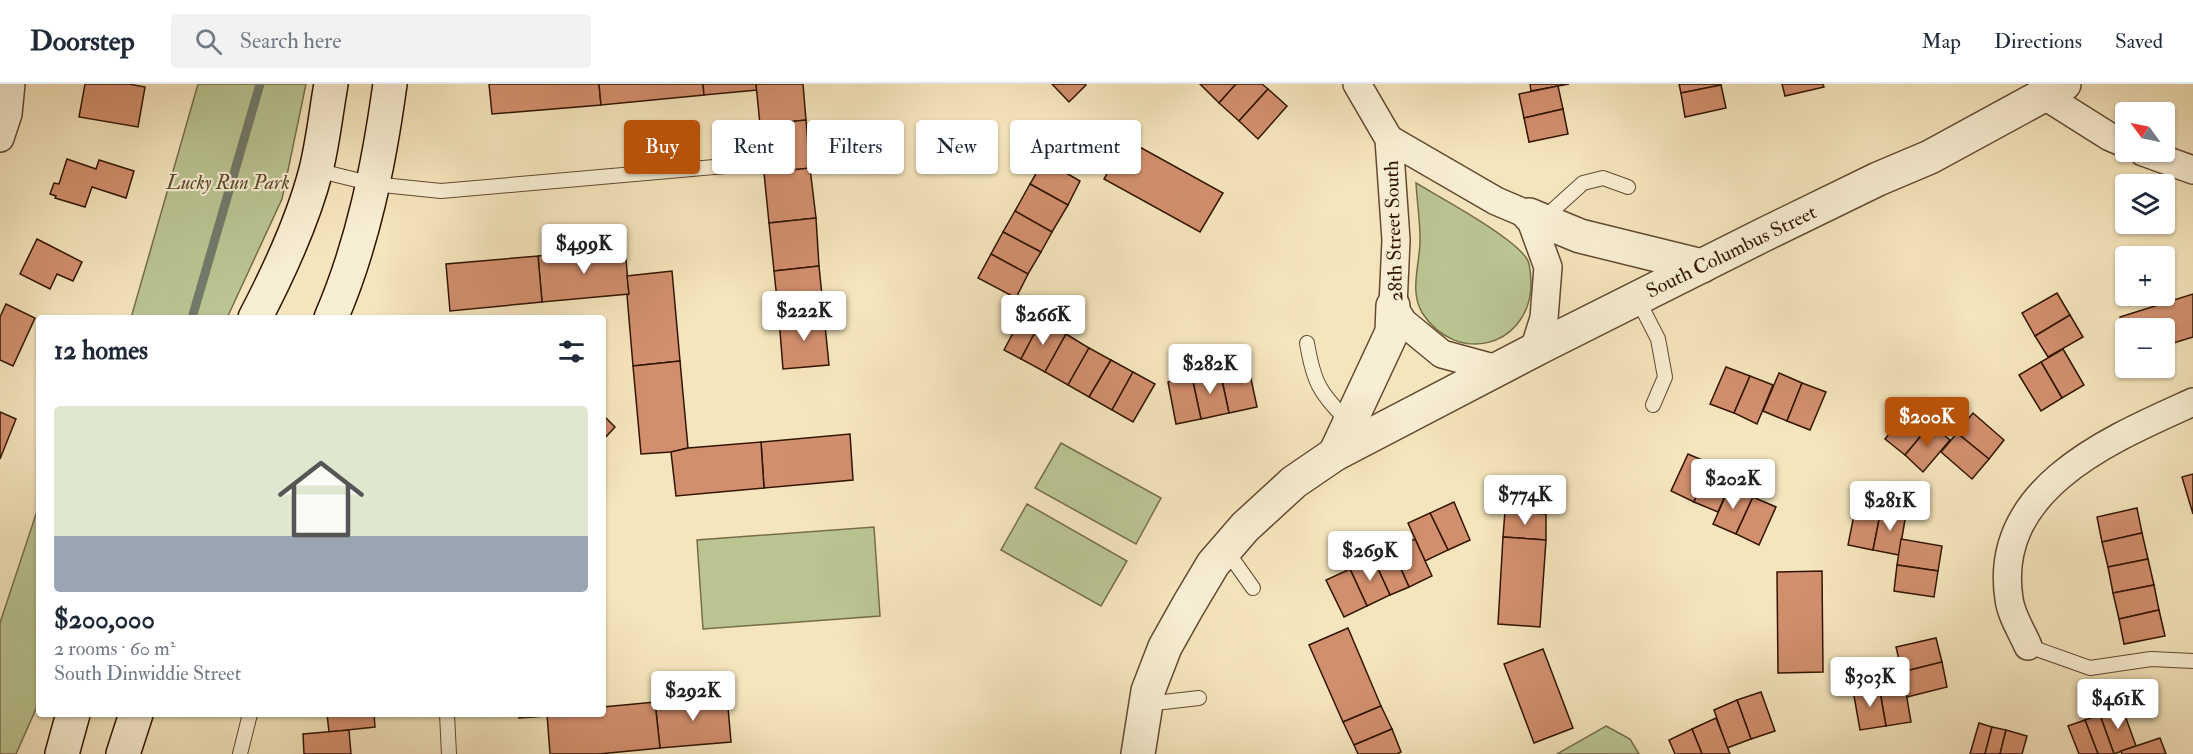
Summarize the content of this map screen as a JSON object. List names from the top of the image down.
{
  "streets": {
    "street": ["28th Street South", "South Columbus Street"]
  },
  "crossings": [
    ["28th Street South", "South Columbus Street"]
  ],
  "parks": ["Lucky Run Park"],
  "north": "top left",
  "page": {
    "header": "Doorstep",
    "search": "Search here",
    "nav": ["Map", "Directions", "Saved"],
    "map_buttons": ["+", "−"],
    "chip": [
      "Buy",
      "Rent",
      "Filters",
      "New",
      "Apartment"
    ],
    "price": [
      "$499K",
      "$222K",
      "$266K",
      "$282K",
      "$200K",
      "$202K",
      "$774K",
      "$281K",
      "$269K",
      "$303K",
      "$292K",
      "$461K"
    ],
    "heading": "12 homes",
    "list": [
      {
        "name": "$200,000",
        "note": "2 rooms · 60 m² · South Dinwiddie Street"
      }
    ]
  }
}
